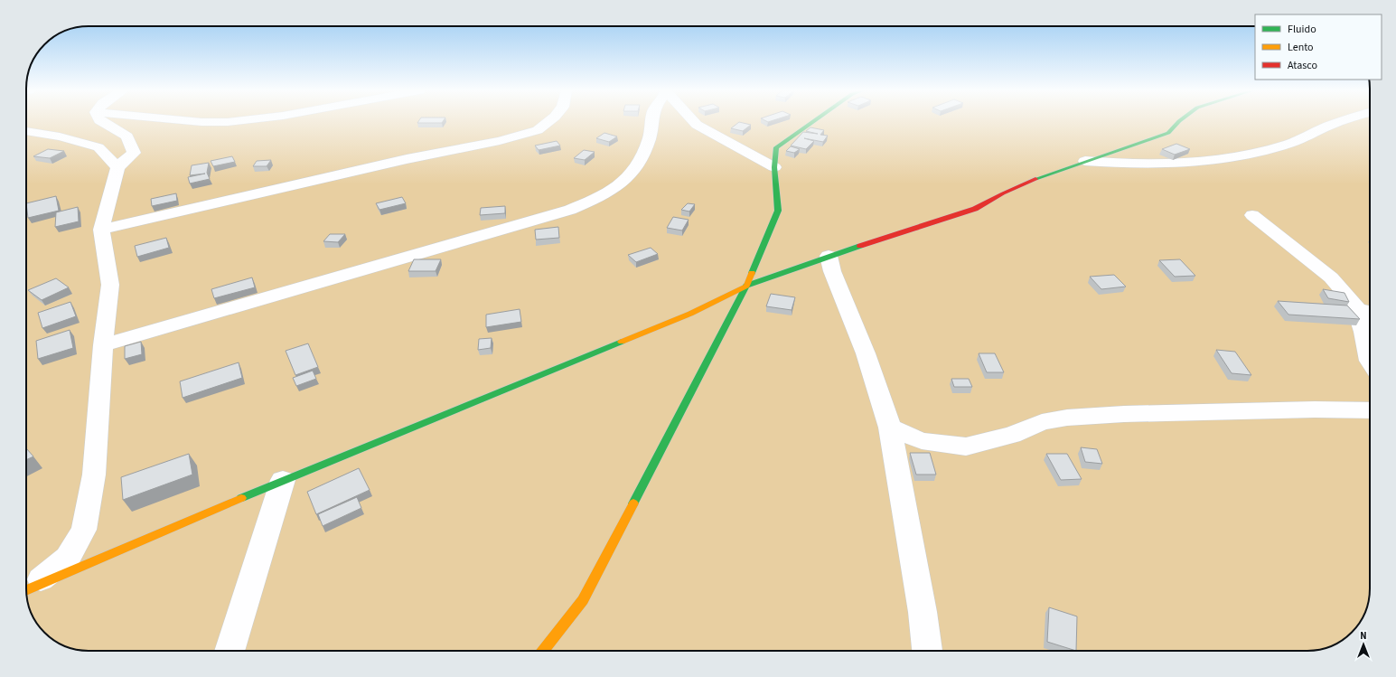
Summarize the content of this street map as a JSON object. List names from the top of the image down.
{
  "legend": ["Fluido", "Lento", "Atasco"],
  "north": "top"
}
